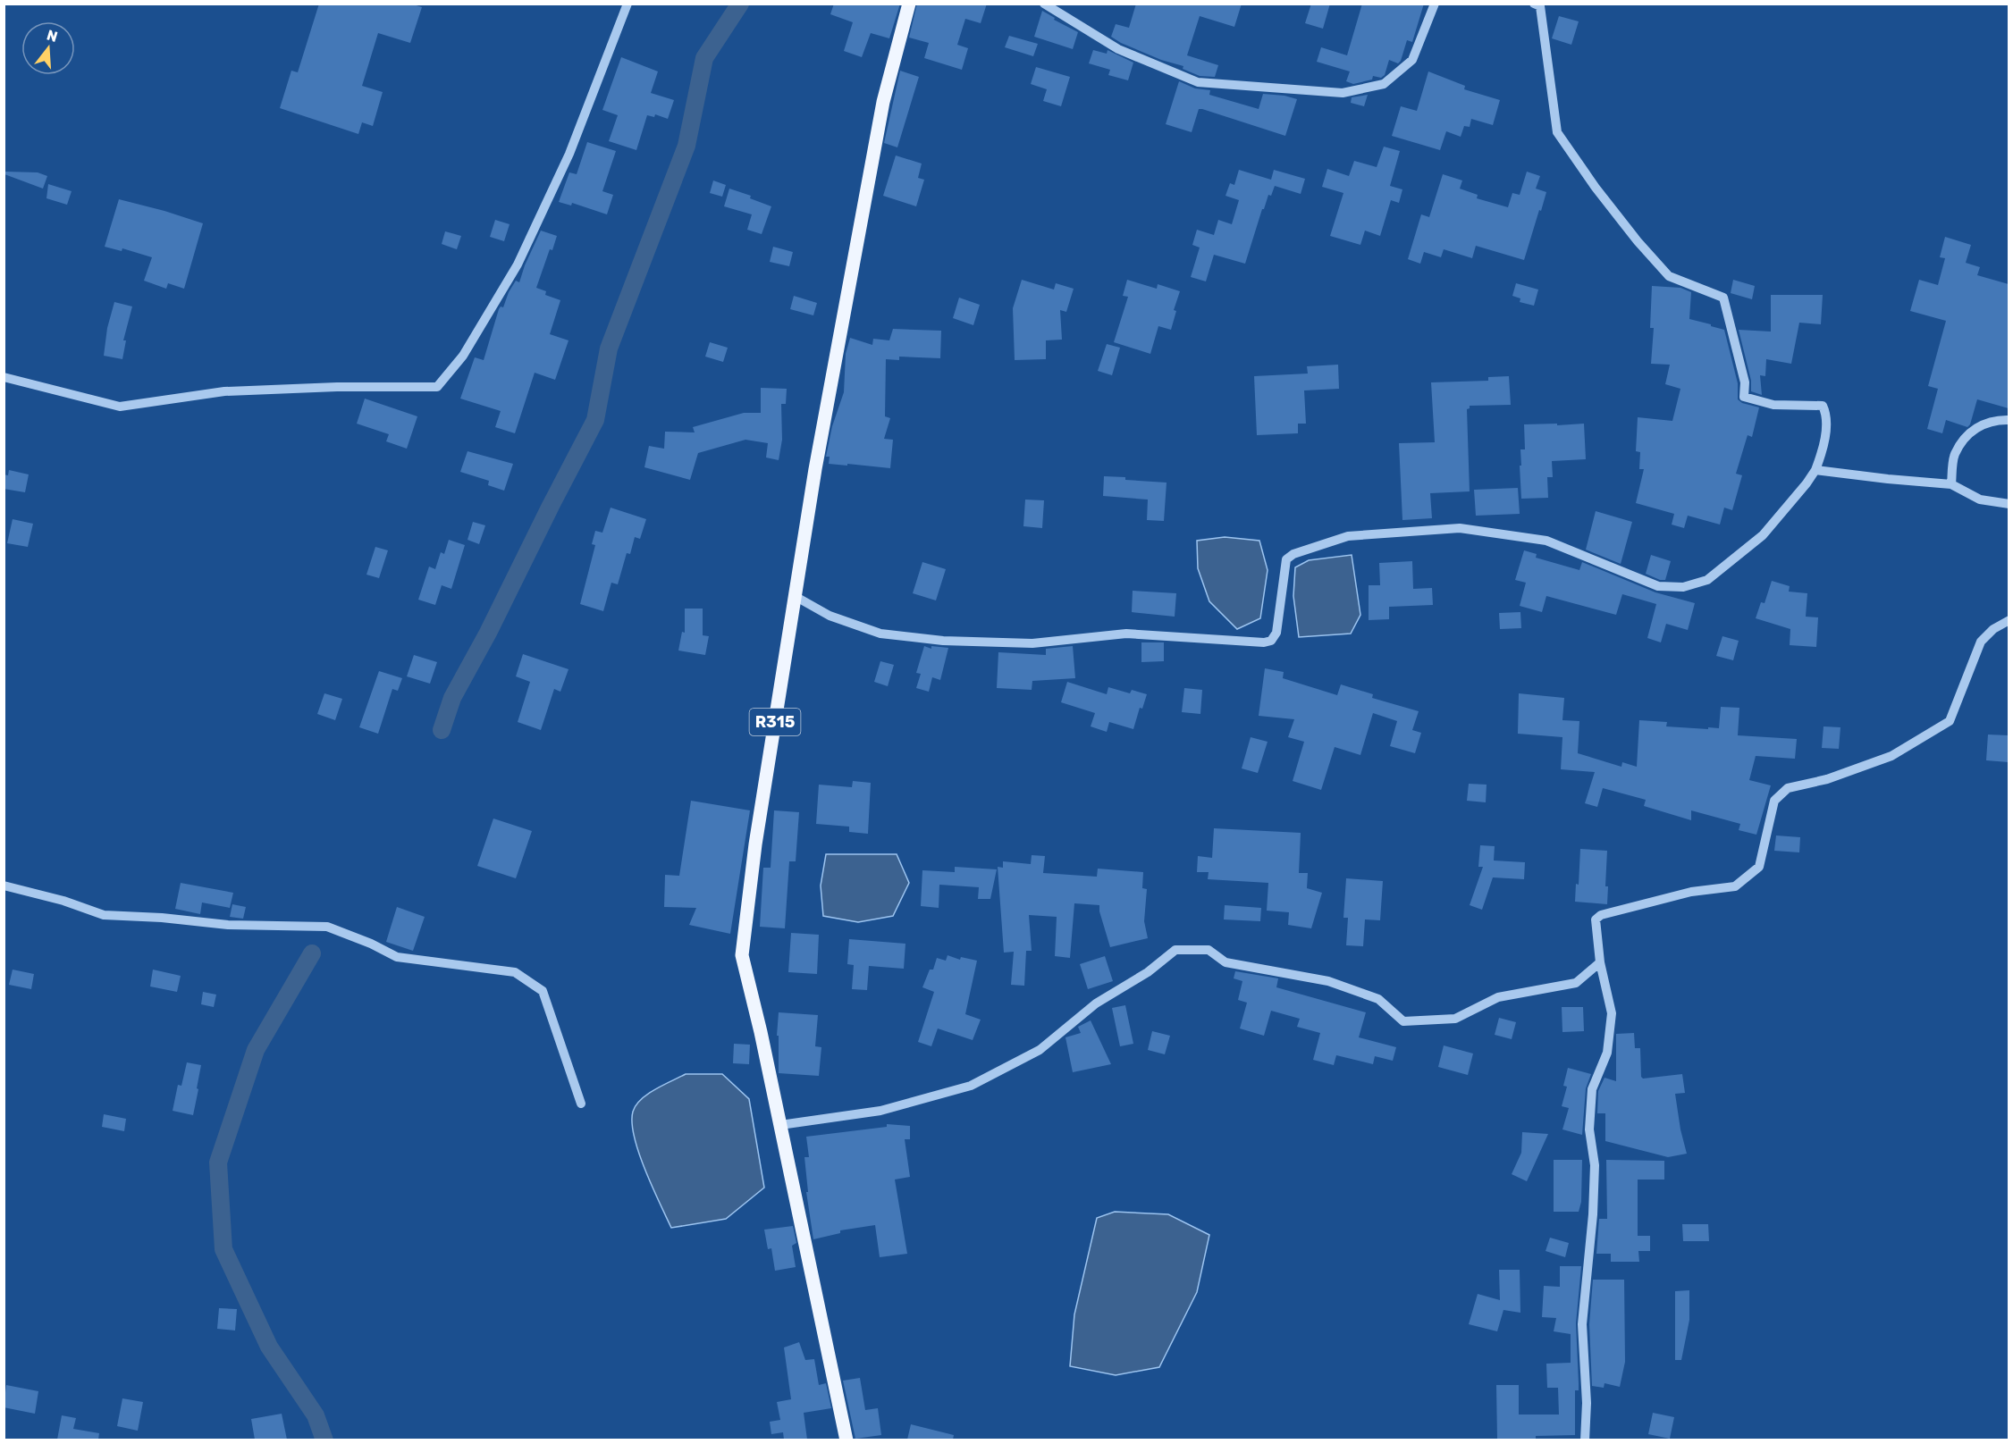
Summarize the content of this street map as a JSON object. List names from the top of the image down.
{
  "streets": {
    "main road": ["R315"]
  },
  "north": "top"
}
